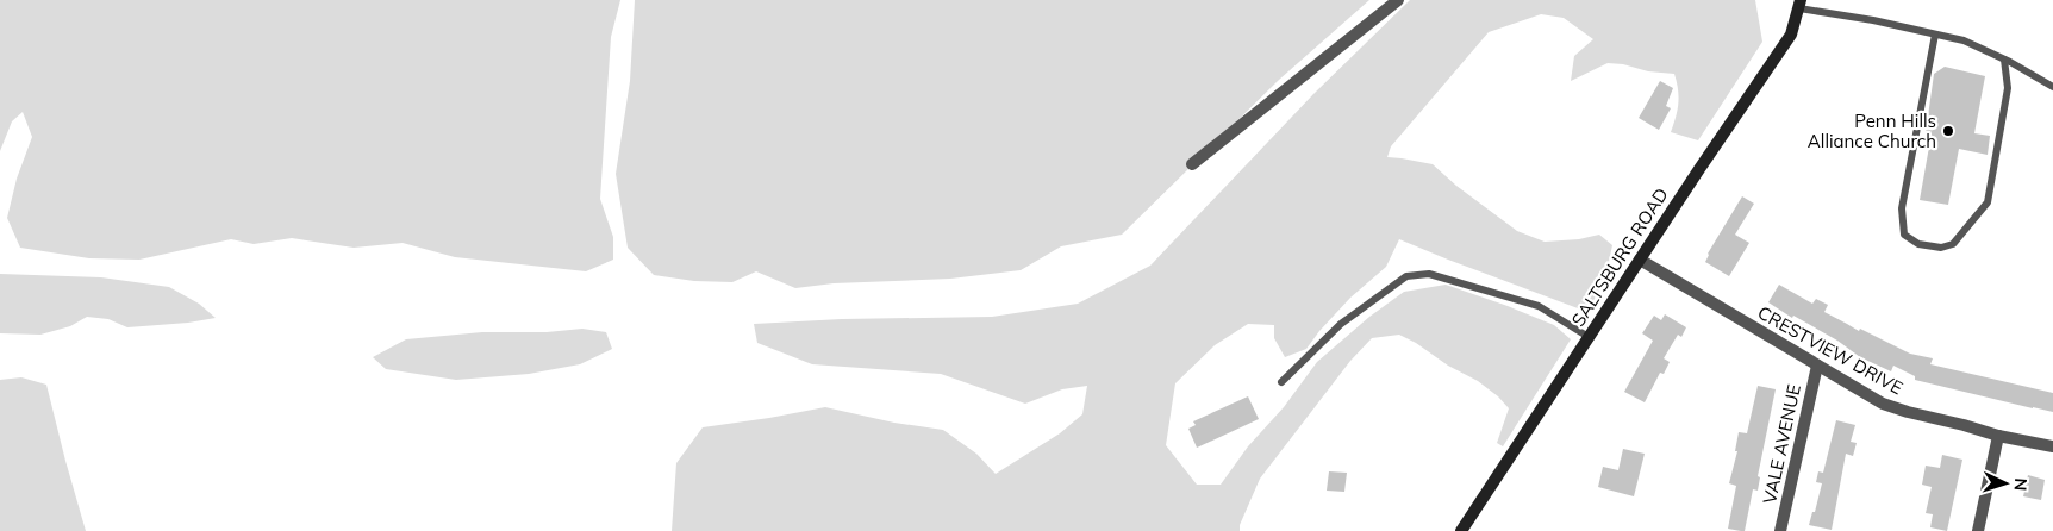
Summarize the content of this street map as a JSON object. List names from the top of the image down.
{
  "streets": {
    "main road": ["SALTSBURG ROAD"],
    "street": ["CRESTVIEW DRIVE", "VALE AVENUE"]
  },
  "crossings": [
    ["SALTSBURG ROAD", "CRESTVIEW DRIVE"],
    ["CRESTVIEW DRIVE", "VALE AVENUE"]
  ],
  "places": ["Penn Hills Alliance Church"],
  "north": "right"
}
